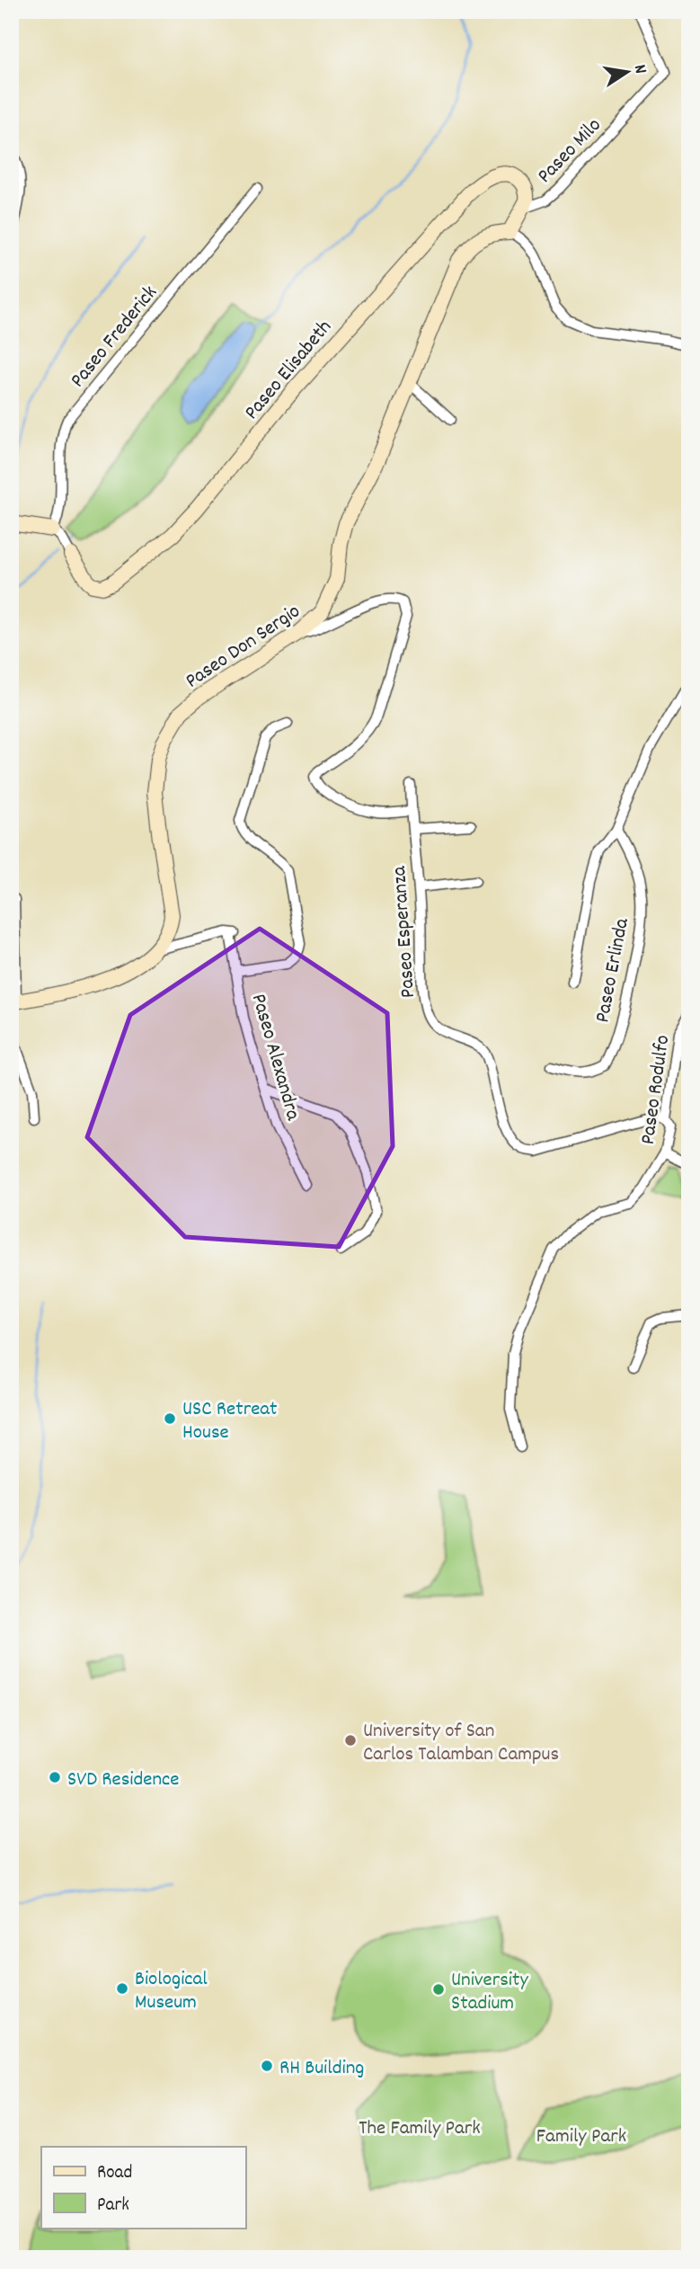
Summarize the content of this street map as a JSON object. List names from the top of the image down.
{
  "streets": {
    "street": [
      "Paseo Milo",
      "Paseo Frederick",
      "Paseo Elisabeth",
      "Paseo Don Sergio",
      "Paseo Esperanza",
      "Paseo Erlinda",
      "Paseo Alexandra",
      "Paseo Rodulfo"
    ]
  },
  "crossings": [
    ["Paseo Milo", "Paseo Elisabeth"],
    ["Paseo Frederick", "Paseo Elisabeth"],
    ["Paseo Don Sergio", "Paseo Alexandra"],
    ["Paseo Esperanza", "Paseo Rodulfo"]
  ],
  "parks": ["The Family Park", "Family Park"],
  "places": [
    "USC Retreat House",
    "University of San Carlos Talamban Campus",
    "SVD Residence",
    "Biological Museum",
    "University Stadium",
    "RH Building"
  ],
  "legend": ["Road", "Park"],
  "north": "right"
}
